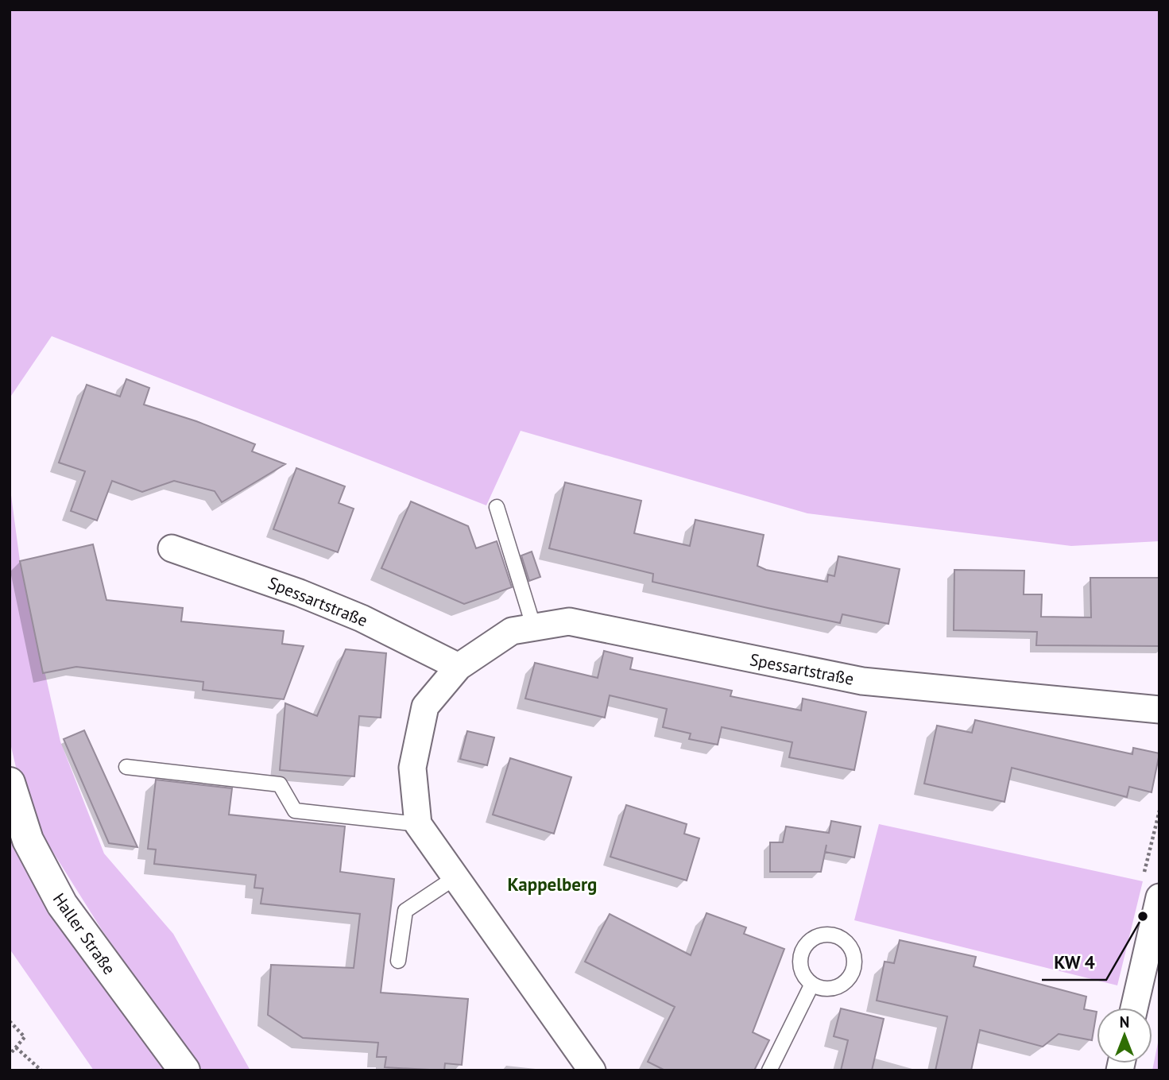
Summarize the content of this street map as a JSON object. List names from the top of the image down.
{
  "streets": {
    "main road": ["Haller Straße"],
    "street": ["Spessartstraße"]
  },
  "districts": ["Kappelberg"],
  "places": ["KW 4"],
  "north": "top"
}
